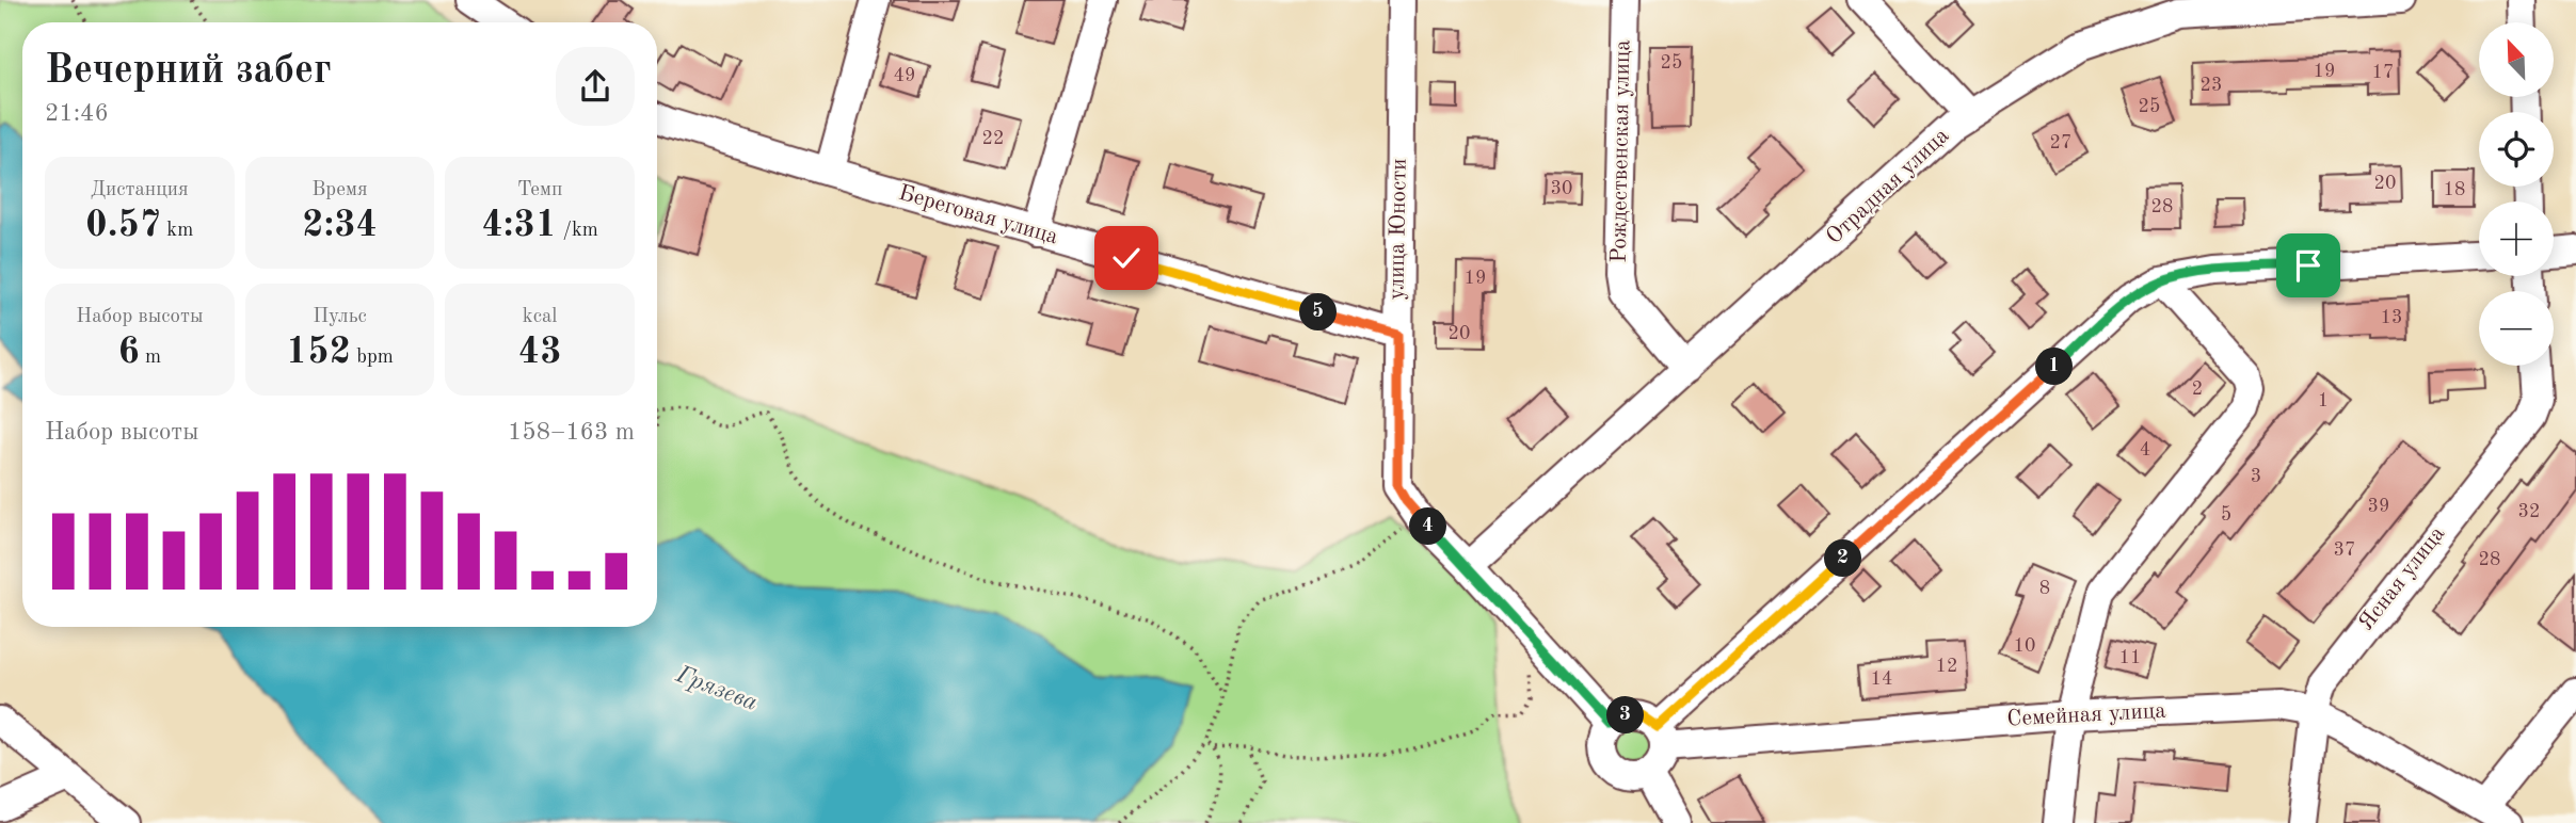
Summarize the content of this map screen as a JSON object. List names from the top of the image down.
{
  "streets": {
    "street": [
      "Рождественская улица",
      "Отрадная улица",
      "Береговая улица",
      "улица Юности",
      "Ясная улица",
      "Семейная улица"
    ]
  },
  "crossings": [
    ["Рождественская улица", "Отрадная улица"],
    ["Отрадная улица", "улица Юности"],
    ["Береговая улица", "улица Юности"],
    ["улица Юности", "Семейная улица"],
    ["Ясная улица", "Семейная улица"]
  ],
  "water": ["Грязева"],
  "house_numbers": [
    "25",
    "19",
    "17",
    "49",
    "23",
    "25",
    "22",
    "27",
    "20",
    "30",
    "18",
    "28",
    "19",
    "13",
    "20",
    "2",
    "1",
    "4",
    "3",
    "39",
    "32",
    "5",
    "37",
    "28",
    "8",
    "10",
    "11",
    "12",
    "14"
  ],
  "north": "top left",
  "page": {
    "map_buttons": ["+", "−"],
    "heading": ["Вечерний забег", "21:46"],
    "stats": [
      ["Дистанция", "0.57 km"],
      ["Время", "2:34"],
      ["Темп", "4:31 /km"],
      ["Набор высоты", "6 m"],
      ["Пульс", "152 bpm"],
      ["kcal", "43"]
    ],
    "pins": [
      "5",
      "1",
      "4",
      "2",
      "3"
    ],
    "chart": ["Набор высоты", "158–163 m"]
  }
}
